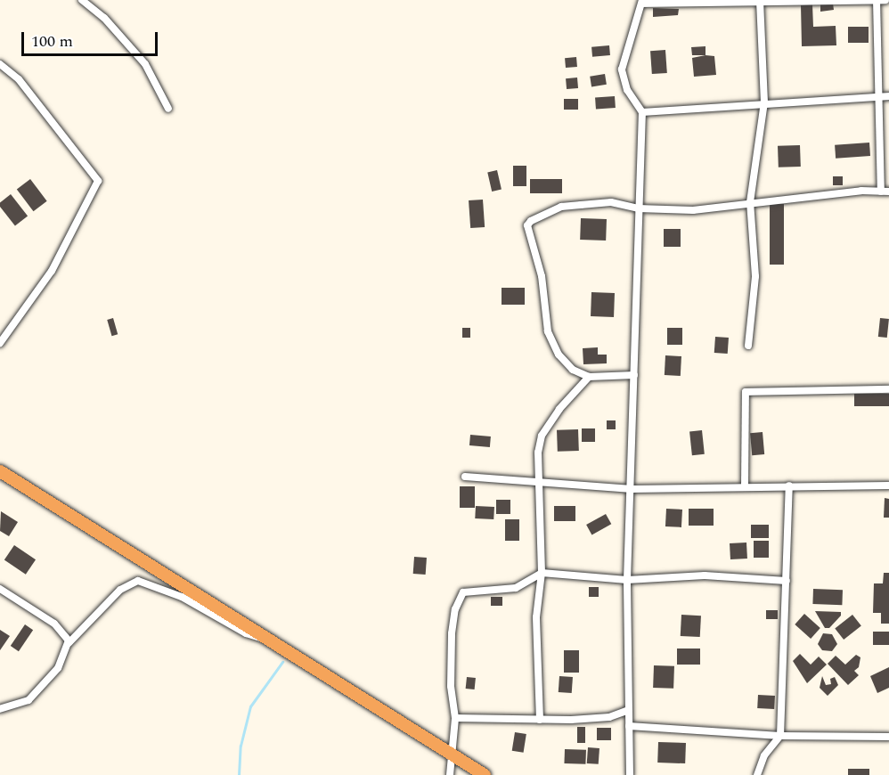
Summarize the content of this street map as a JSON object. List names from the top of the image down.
{
  "scale_bar": "100 m"
}
